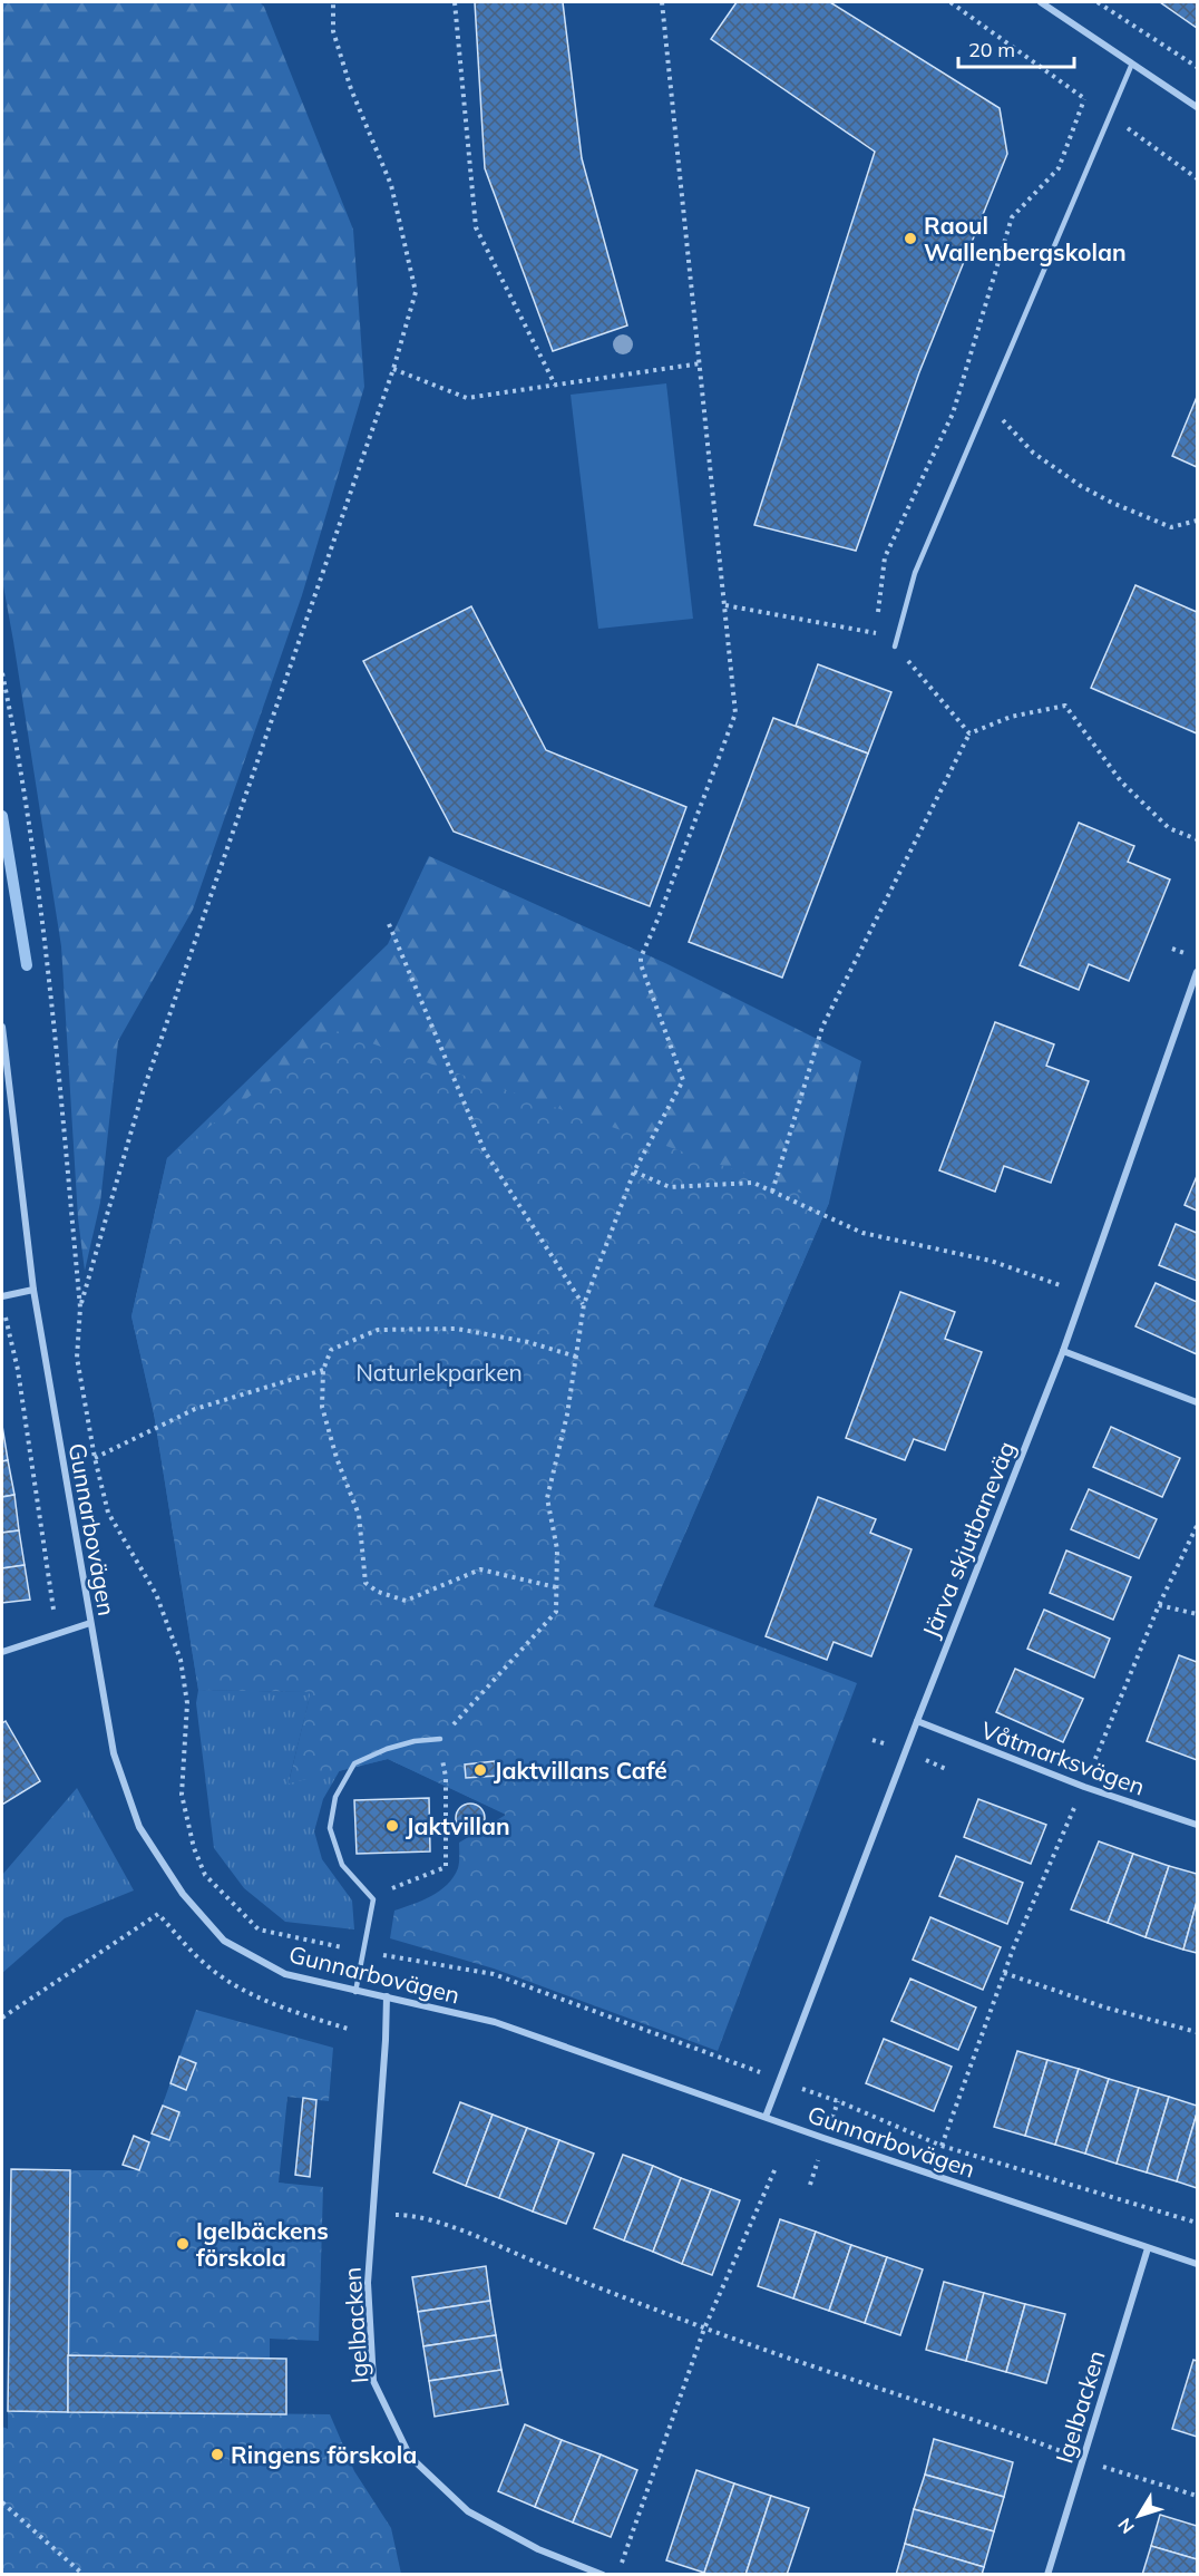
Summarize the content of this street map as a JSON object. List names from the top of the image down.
{
  "streets": {
    "street": [
      "Gunnarbovägen",
      "Järva skjutbaneväg",
      "Våtmarksvägen",
      "Igelbacken"
    ]
  },
  "crossings": [
    ["Gunnarbovägen", "Järva skjutbaneväg"],
    ["Gunnarbovägen", "Igelbacken"],
    ["Järva skjutbaneväg", "Våtmarksvägen"]
  ],
  "parks": ["Naturlekparken"],
  "places": [
    "Raoul Wallenbergskolan",
    "Jaktvillans Café",
    "Jaktvillan",
    "Igelbäckens förskola",
    "Ringens förskola"
  ],
  "scale_bar": "20 m",
  "north": "bottom left"
}
